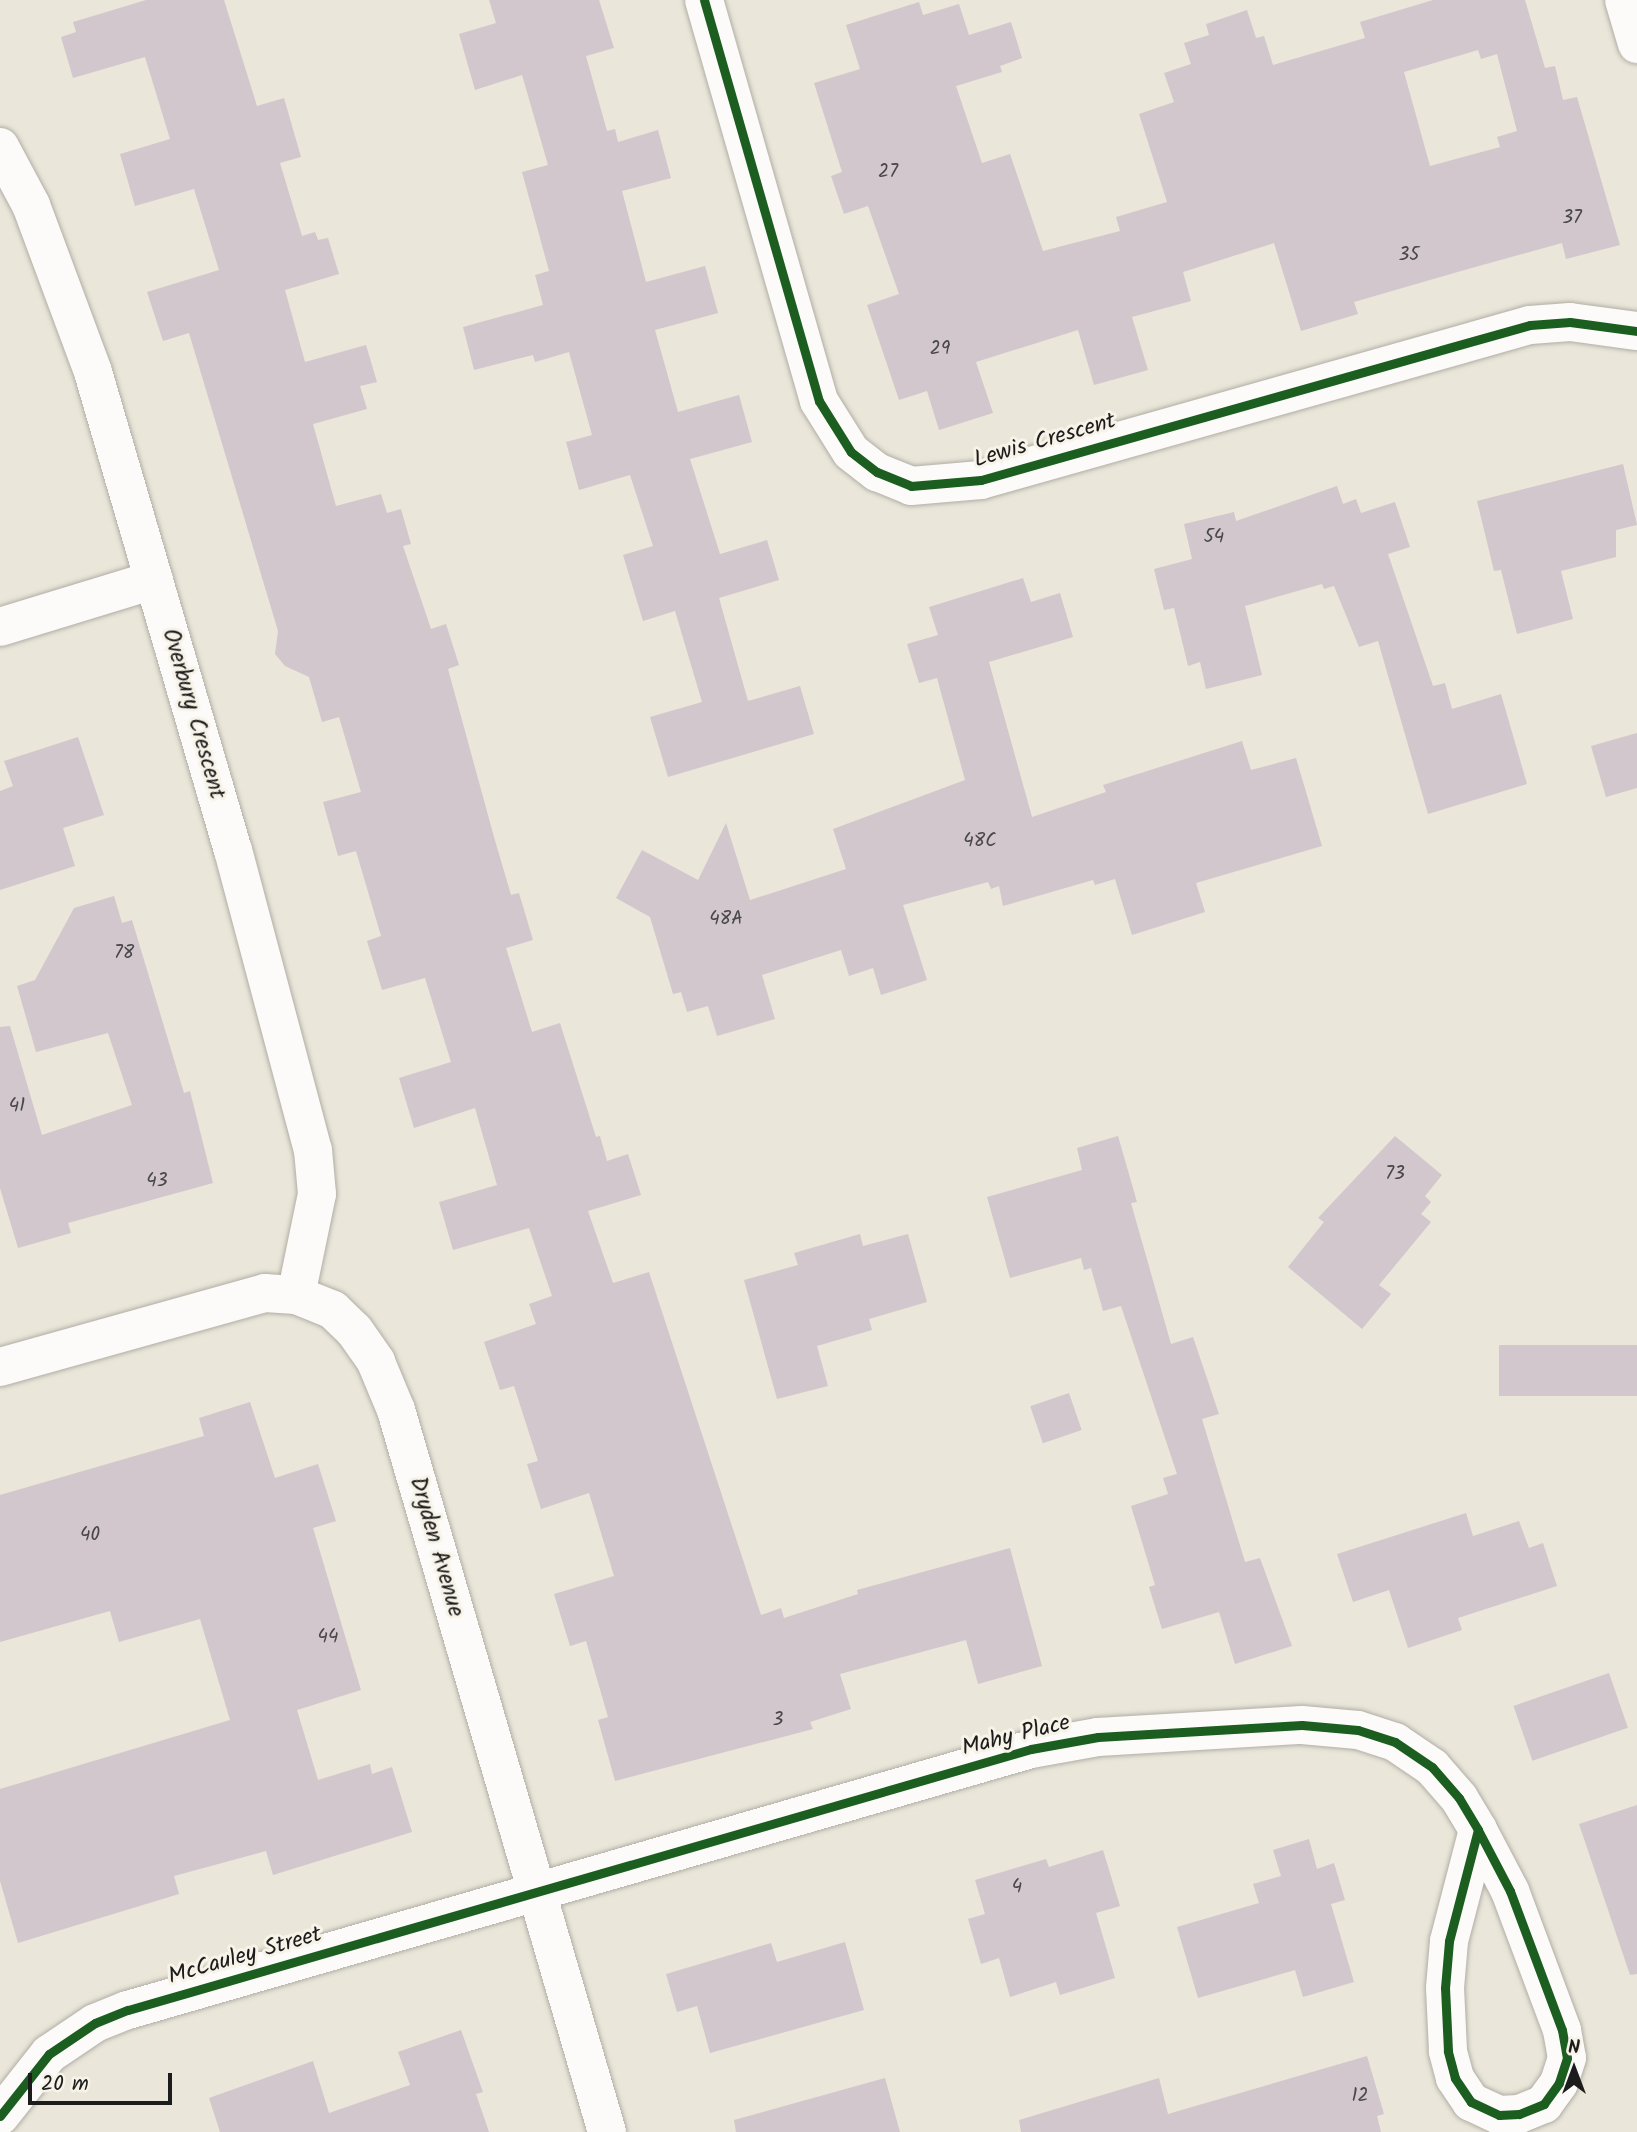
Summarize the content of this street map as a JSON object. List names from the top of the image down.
{
  "streets": {
    "street": [
      "Lewis Crescent",
      "Overbury Crescent",
      "Dryden Avenue",
      "Mahy Place",
      "McCauley Street"
    ]
  },
  "crossings": [
    ["Overbury Crescent", "Dryden Avenue"],
    ["Dryden Avenue", "Mahy Place"],
    ["Dryden Avenue", "McCauley Street"],
    ["Mahy Place", "McCauley Street"]
  ],
  "house_numbers": [
    "27",
    "37",
    "35",
    "29",
    "54",
    "48C",
    "48A",
    "78",
    "41",
    "73",
    "43",
    "40",
    "44",
    "3",
    "4",
    "12"
  ],
  "scale_bar": "20 m",
  "north": "top"
}
